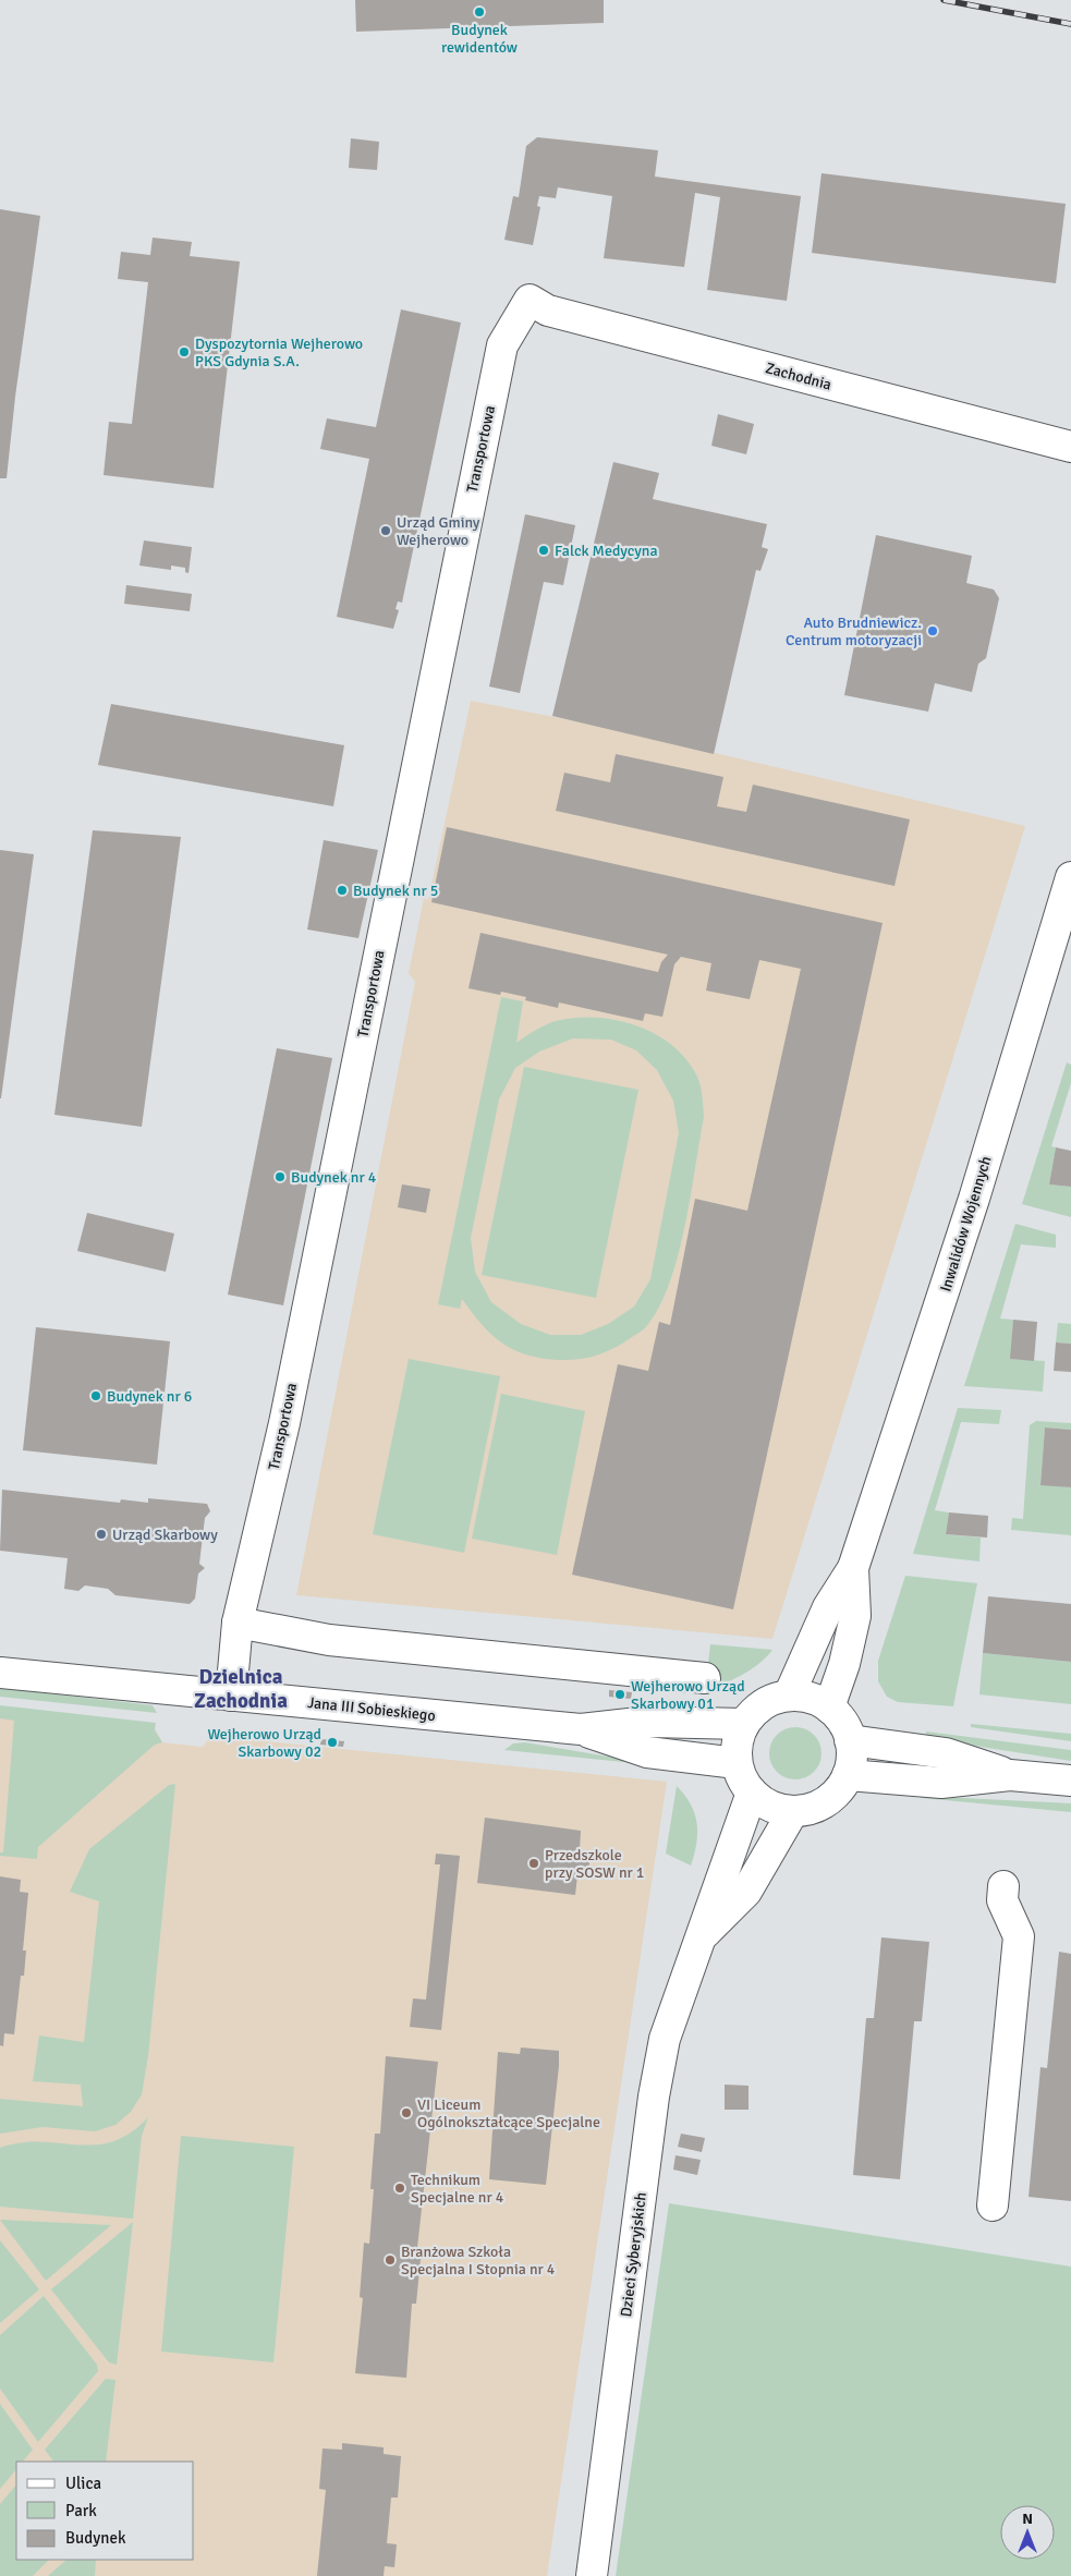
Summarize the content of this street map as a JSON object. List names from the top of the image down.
{
  "streets": {
    "street": [
      "Zachodnia",
      "Transportowa",
      "Inwalidów Wojennych",
      "Jana III Sobieskiego",
      "Dzieci Syberyjskich"
    ]
  },
  "crossings": [
    ["Zachodnia", "Transportowa"],
    ["Transportowa", "Jana III Sobieskiego"],
    ["Inwalidów Wojennych", "Jana III Sobieskiego"],
    ["Inwalidów Wojennych", "Dzieci Syberyjskich"],
    ["Jana III Sobieskiego", "Dzieci Syberyjskich"]
  ],
  "districts": ["Dzielnica Zachodnia"],
  "places": [
    "Budynek rewidentów",
    "Dyspozytornia Wejherowo PKS Gdynia S.A.",
    "Urząd Gminy Wejherowo",
    "Falck Medycyna",
    "Auto Brudniewicz. Centrum motoryzacji",
    "Budynek nr 5",
    "Budynek nr 4",
    "Budynek nr 6",
    "Urząd Skarbowy",
    "Wejherowo Urząd Skarbowy 01",
    "Wejherowo Urząd Skarbowy 02",
    "Przedszkole przy SOSW nr 1",
    "VI Liceum Ogólnokształcące Specjalne",
    "Technikum Specjalne nr 4",
    "Branżowa Szkoła Specjalna I Stopnia nr 4"
  ],
  "legend": ["Ulica", "Park", "Budynek"],
  "north": "top"
}
